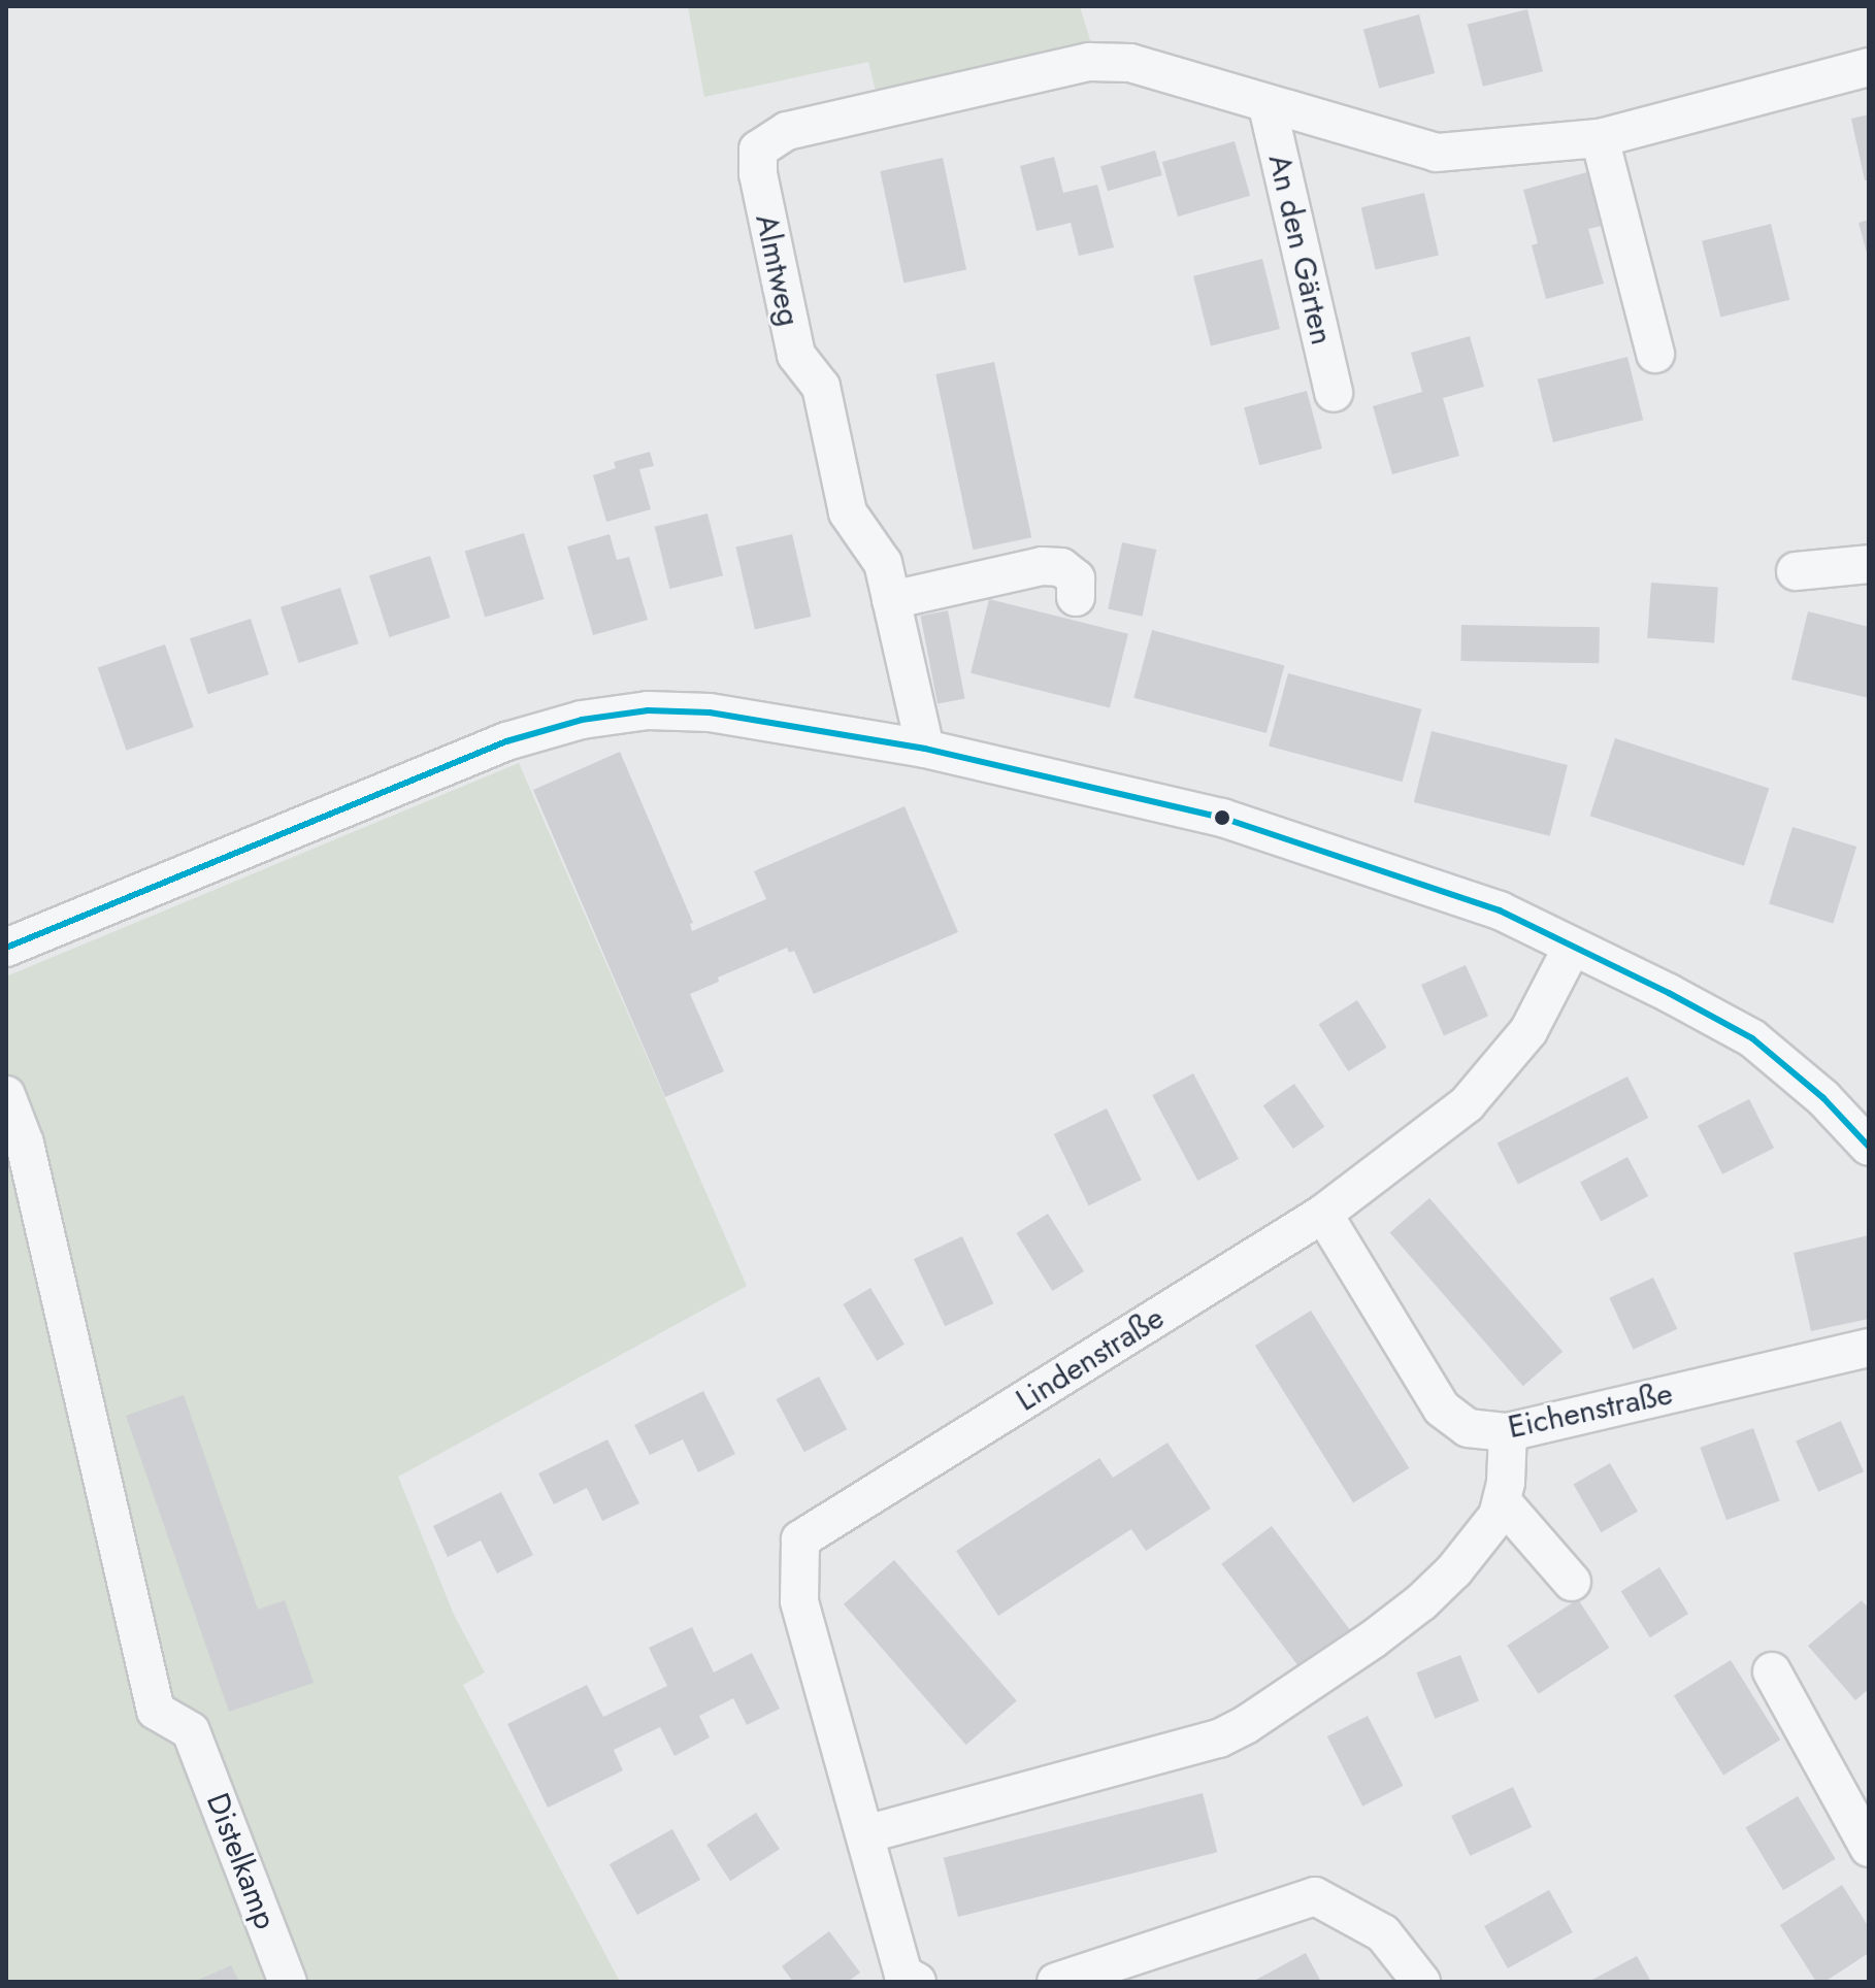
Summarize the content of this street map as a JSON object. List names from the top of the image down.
{
  "streets": {
    "street": [
      "An den Gärten",
      "Almtweg",
      "Lindenstraße",
      "Eichenstraße",
      "Distelkamp"
    ]
  },
  "crossings": [
    ["An den Gärten", "Almtweg"],
    ["Lindenstraße", "Eichenstraße"]
  ]
}
